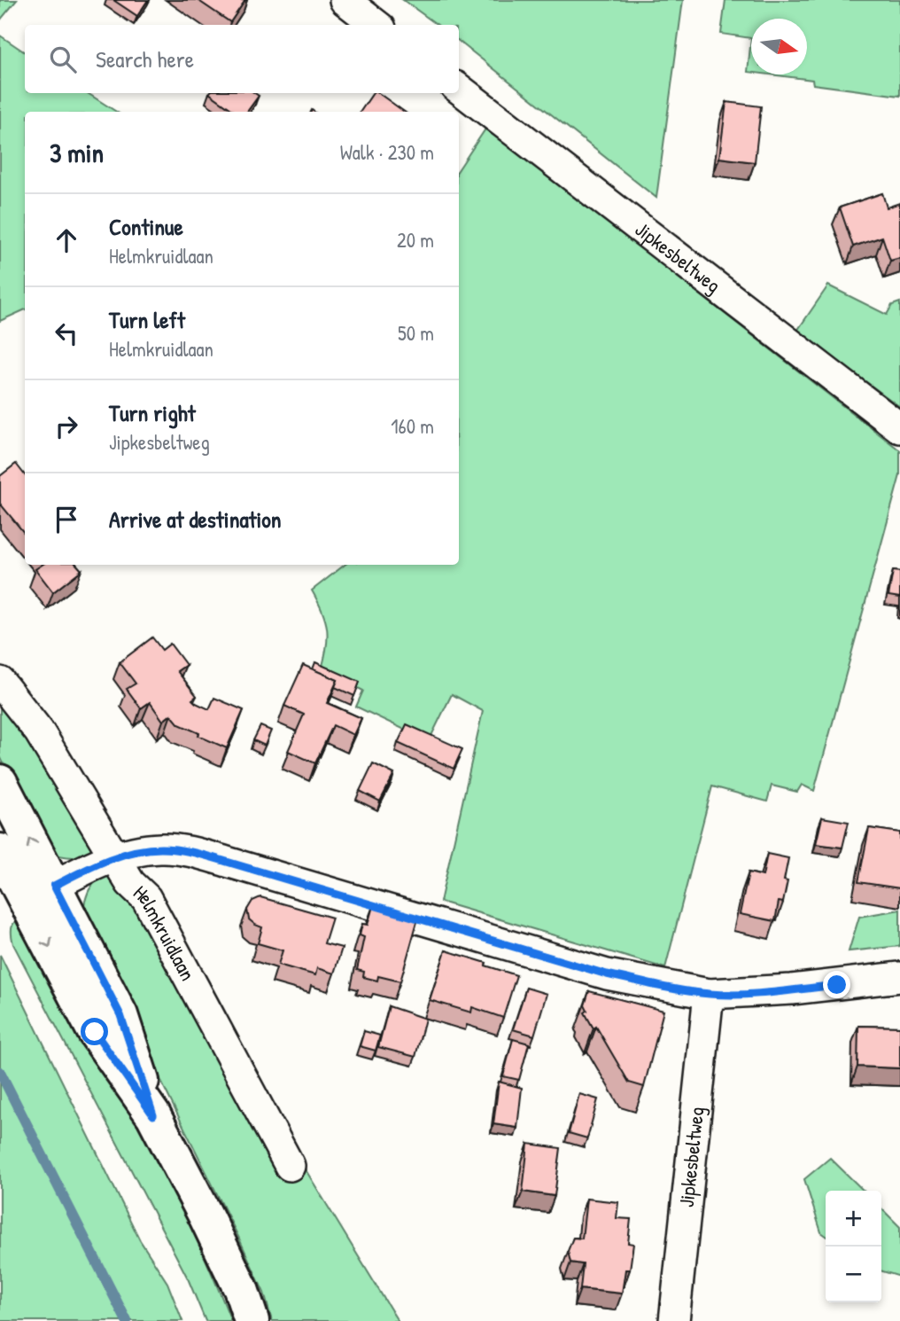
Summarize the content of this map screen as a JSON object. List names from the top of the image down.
{
  "streets": {
    "street": ["Jipkesbeltweg", "Helmkruidlaan"]
  },
  "north": "right",
  "page": {
    "search": "Search here",
    "heading": ["3 min", "Walk · 230 m"],
    "list": [
      ["Continue", "Helmkruidlaan", "20 m"],
      ["Turn left", "Helmkruidlaan", "50 m"],
      ["Turn right", "Jipkesbeltweg", "160 m"],
      "Arrive at destination"
    ],
    "map_buttons": ["+", "−"]
  }
}
